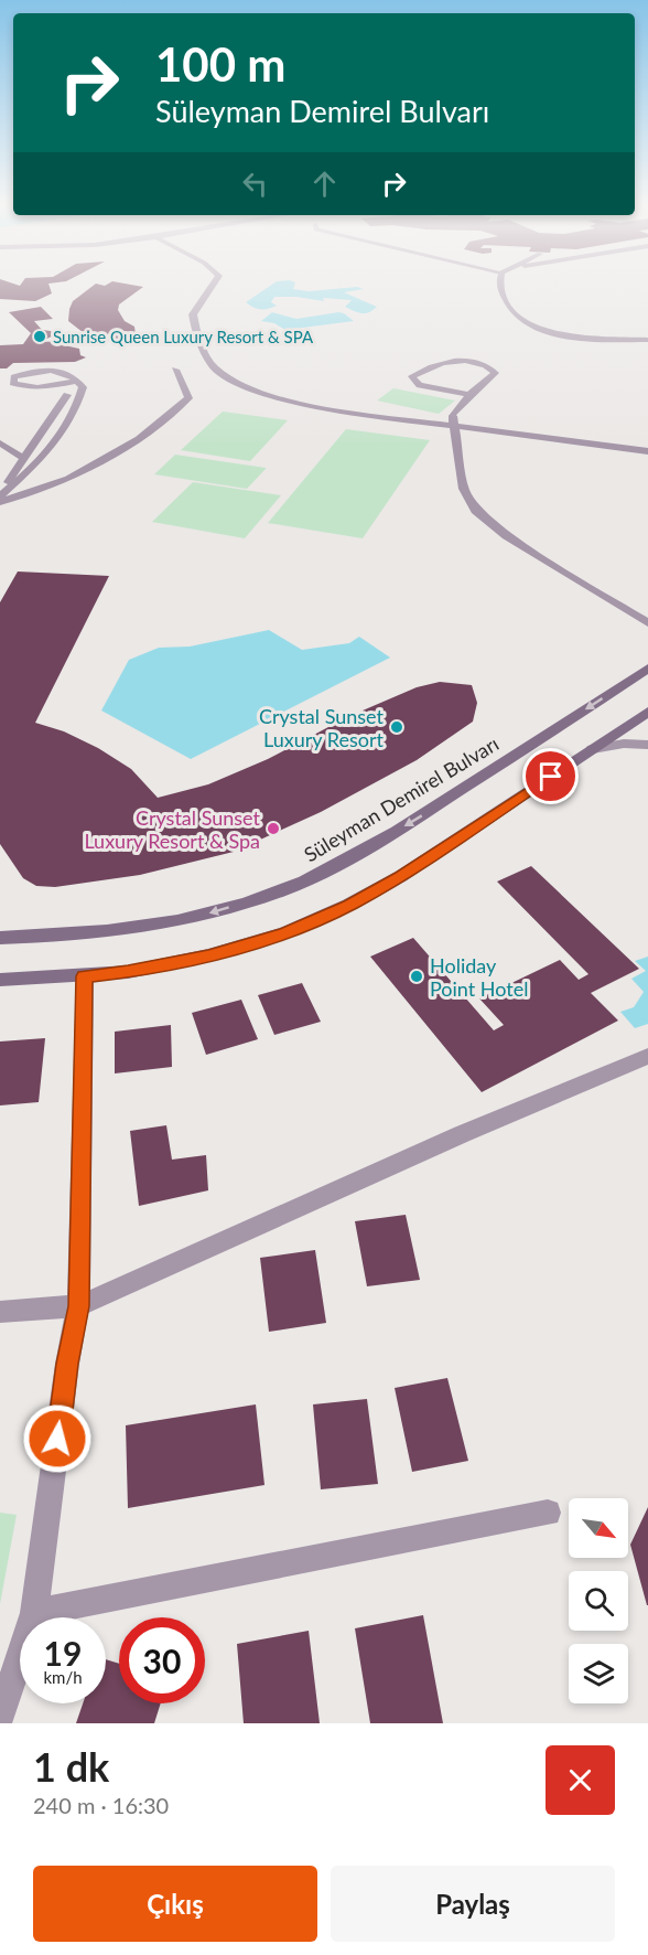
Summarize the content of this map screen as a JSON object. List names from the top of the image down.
{
  "streets": {
    "main road": ["Süleyman Demirel Bulvarı"]
  },
  "places": [
    "Sunrise Queen Luxury Resort & SPA",
    "Crystal Sunset Luxury Resort",
    "Crystal Sunset Luxury Resort & Spa",
    "Holiday Point Hotel"
  ],
  "north": "bottom right",
  "page": {
    "turn": ["100 m", "Süleyman Demirel Bulvarı"],
    "speed": "19 km/h",
    "limit": "30",
    "heading": ["1 dk", "240 m · 16:30"],
    "buttons": ["Çıkış", "Paylaş"]
  }
}
